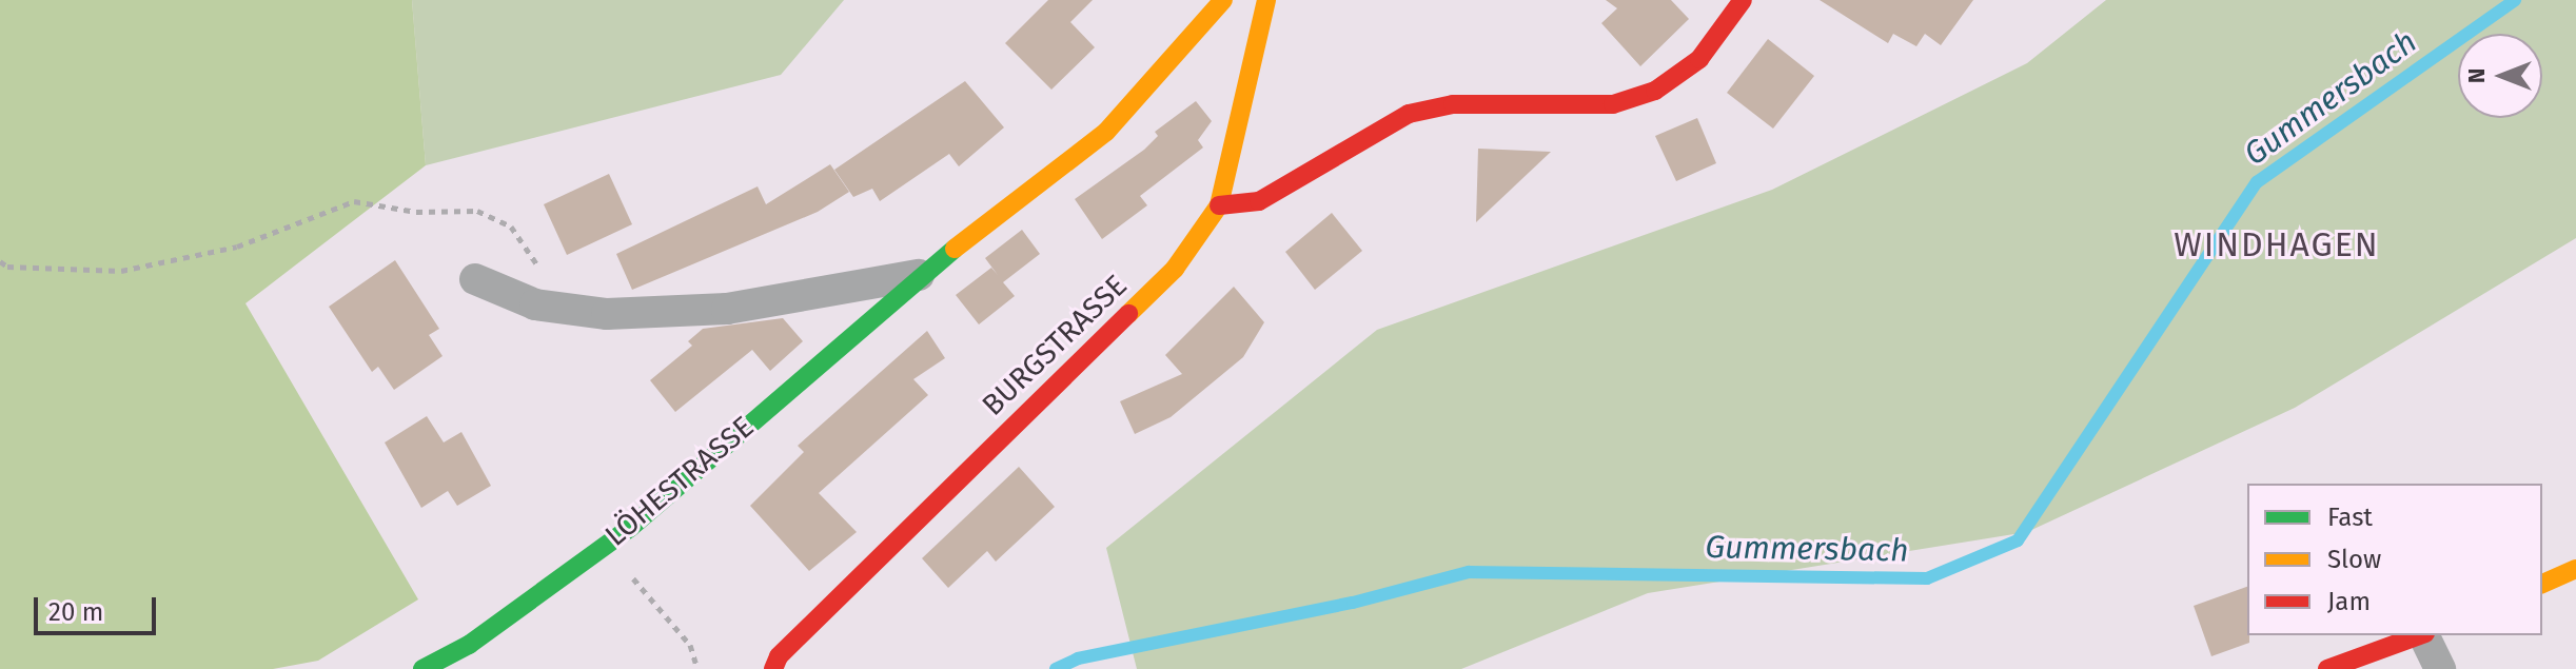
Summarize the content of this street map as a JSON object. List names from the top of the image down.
{
  "streets": {
    "street": ["BURGSTRASSE", "LÖHESTRASSE"]
  },
  "districts": ["WINDHAGEN"],
  "water": ["Gummersbach"],
  "legend": ["Fast", "Slow", "Jam"],
  "scale_bar": "20 m",
  "north": "left"
}
